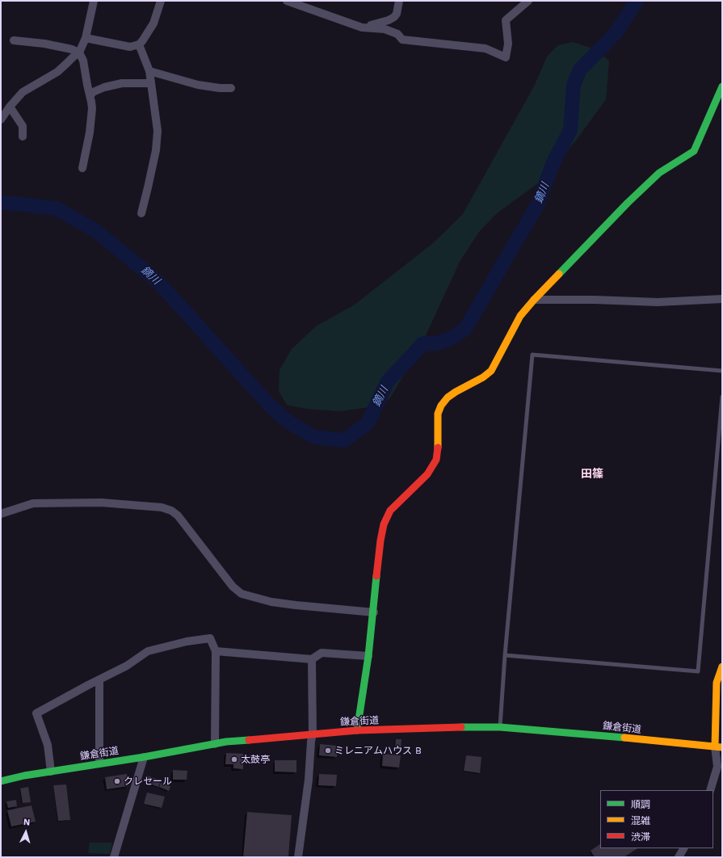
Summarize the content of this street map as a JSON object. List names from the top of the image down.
{
  "streets": {
    "street": ["鎌倉街道"]
  },
  "districts": ["田篠"],
  "water": ["鏑川"],
  "places": ["ミレニアムハウス B", "太鼓亭", "クレセール"],
  "legend": ["順調", "混雑", "渋滞"],
  "north": "top"
}
